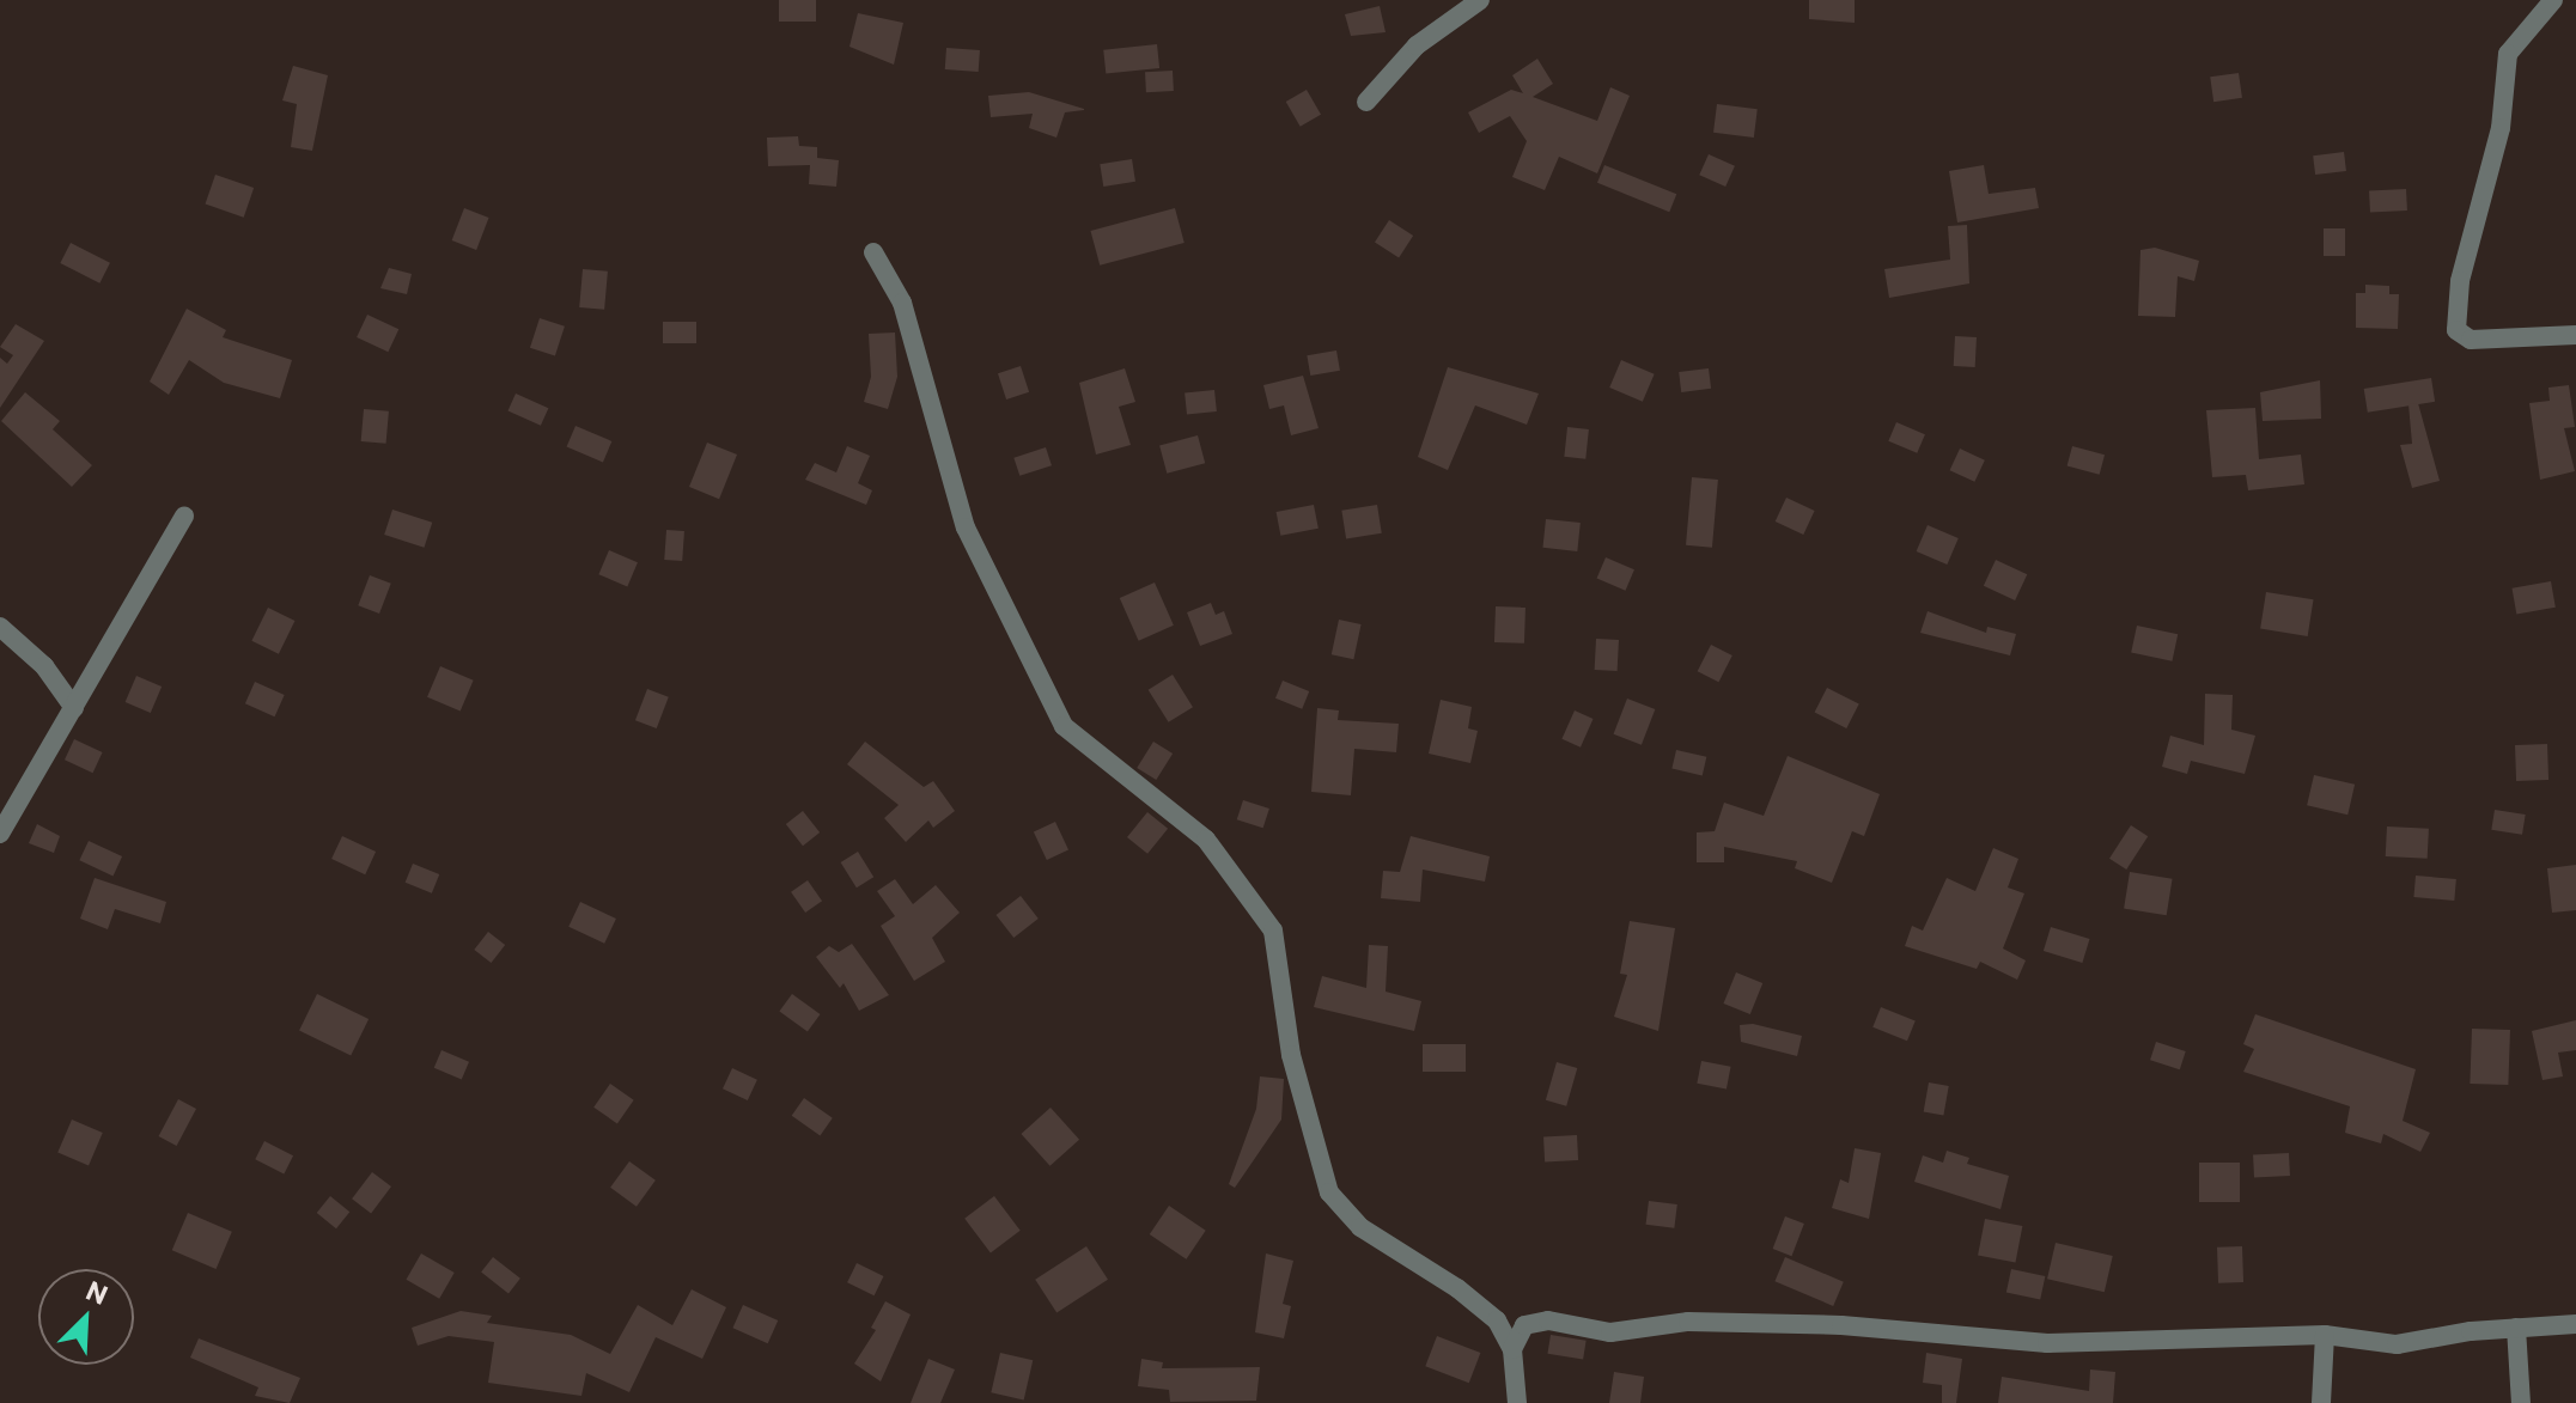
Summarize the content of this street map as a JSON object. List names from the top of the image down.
{
  "north": "top right"
}
